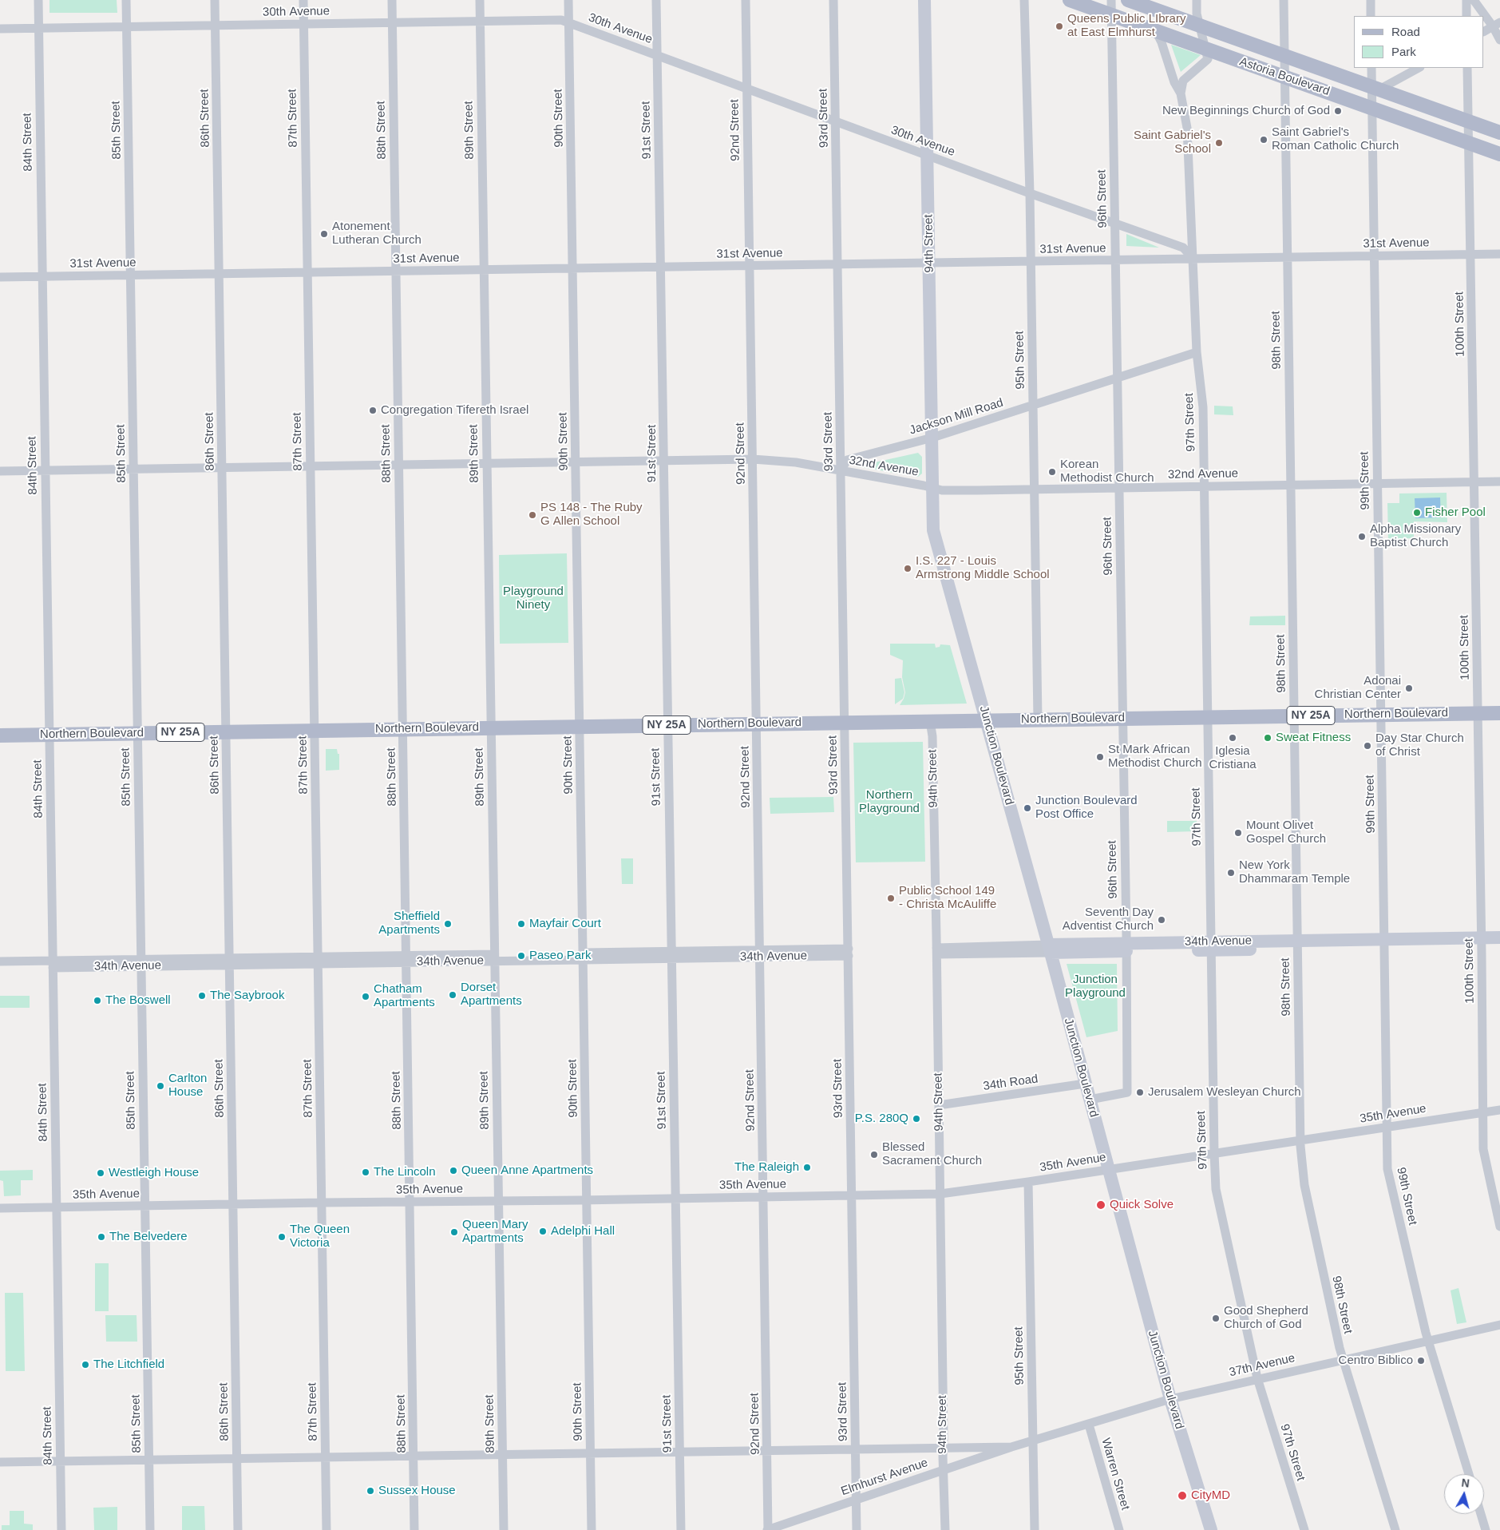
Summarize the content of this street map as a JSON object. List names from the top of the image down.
{
  "streets": {
    "main road": [
      "Astoria Boulevard",
      "94th Street",
      "Northern Boulevard",
      "NY 25A",
      "Junction Boulevard",
      "34th Avenue"
    ],
    "street": [
      "30th Avenue",
      "86th Street",
      "87th Street",
      "90th Street",
      "93rd Street",
      "85th Street",
      "88th Street",
      "89th Street",
      "91st Street",
      "92nd Street",
      "84th Street",
      "96th Street",
      "31st Avenue",
      "100th Street",
      "98th Street",
      "95th Street",
      "Jackson Mill Road",
      "97th Street",
      "32nd Avenue",
      "99th Street",
      "34th Road",
      "35th Avenue",
      "37th Avenue",
      "Warren Street",
      "Elmhurst Avenue"
    ]
  },
  "crossings": [
    ["30th Avenue", "86th Street"],
    ["30th Avenue", "87th Street"],
    ["30th Avenue", "90th Street"],
    ["30th Avenue", "93rd Street"],
    ["30th Avenue", "85th Street"],
    ["30th Avenue", "88th Street"],
    ["30th Avenue", "89th Street"],
    ["30th Avenue", "91st Street"],
    ["30th Avenue", "92nd Street"],
    ["30th Avenue", "84th Street"],
    ["30th Avenue", "96th Street"],
    ["30th Avenue", "94th Street"],
    ["30th Avenue", "31st Avenue"],
    ["30th Avenue", "95th Street"],
    ["30th Avenue", "97th Street"],
    ["Astoria Boulevard", "96th Street"],
    ["Astoria Boulevard", "100th Street"],
    ["Astoria Boulevard", "98th Street"],
    ["Astoria Boulevard", "97th Street"],
    ["Astoria Boulevard", "99th Street"],
    ["86th Street", "31st Avenue"],
    ["86th Street", "32nd Avenue"],
    ["86th Street", "Northern Boulevard"],
    ["86th Street", "34th Avenue"],
    ["86th Street", "35th Avenue"],
    ["87th Street", "31st Avenue"],
    ["87th Street", "32nd Avenue"],
    ["87th Street", "Northern Boulevard"],
    ["87th Street", "34th Avenue"],
    ["87th Street", "35th Avenue"],
    ["90th Street", "31st Avenue"],
    ["90th Street", "32nd Avenue"],
    ["90th Street", "Northern Boulevard"],
    ["90th Street", "34th Avenue"],
    ["90th Street", "35th Avenue"],
    ["93rd Street", "31st Avenue"],
    ["93rd Street", "Jackson Mill Road"],
    ["93rd Street", "32nd Avenue"],
    ["93rd Street", "Northern Boulevard"],
    ["93rd Street", "34th Avenue"],
    ["93rd Street", "35th Avenue"],
    ["93rd Street", "Elmhurst Avenue"],
    ["85th Street", "31st Avenue"],
    ["85th Street", "32nd Avenue"],
    ["85th Street", "Northern Boulevard"],
    ["85th Street", "34th Avenue"],
    ["85th Street", "35th Avenue"],
    ["88th Street", "31st Avenue"],
    ["88th Street", "32nd Avenue"],
    ["88th Street", "Northern Boulevard"],
    ["88th Street", "34th Avenue"],
    ["88th Street", "35th Avenue"],
    ["89th Street", "31st Avenue"],
    ["89th Street", "32nd Avenue"],
    ["89th Street", "Northern Boulevard"],
    ["89th Street", "34th Avenue"],
    ["89th Street", "35th Avenue"],
    ["91st Street", "31st Avenue"],
    ["91st Street", "32nd Avenue"],
    ["91st Street", "Northern Boulevard"],
    ["91st Street", "34th Avenue"],
    ["91st Street", "35th Avenue"],
    ["92nd Street", "31st Avenue"],
    ["92nd Street", "32nd Avenue"],
    ["92nd Street", "Northern Boulevard"],
    ["92nd Street", "34th Avenue"],
    ["92nd Street", "35th Avenue"],
    ["92nd Street", "Elmhurst Avenue"],
    ["84th Street", "31st Avenue"],
    ["84th Street", "32nd Avenue"],
    ["84th Street", "Northern Boulevard"],
    ["84th Street", "34th Avenue"],
    ["84th Street", "35th Avenue"],
    ["96th Street", "31st Avenue"],
    ["96th Street", "Jackson Mill Road"],
    ["96th Street", "32nd Avenue"],
    ["96th Street", "Northern Boulevard"],
    ["96th Street", "Junction Boulevard"],
    ["96th Street", "34th Avenue"],
    ["94th Street", "31st Avenue"],
    ["94th Street", "Jackson Mill Road"],
    ["94th Street", "32nd Avenue"],
    ["94th Street", "Northern Boulevard"],
    ["94th Street", "Junction Boulevard"],
    ["94th Street", "34th Avenue"],
    ["94th Street", "34th Road"],
    ["94th Street", "35th Avenue"],
    ["94th Street", "Elmhurst Avenue"],
    ["31st Avenue", "100th Street"],
    ["31st Avenue", "98th Street"],
    ["31st Avenue", "95th Street"],
    ["31st Avenue", "97th Street"],
    ["31st Avenue", "99th Street"],
    ["100th Street", "32nd Avenue"],
    ["100th Street", "Northern Boulevard"],
    ["100th Street", "34th Avenue"],
    ["100th Street", "35th Avenue"],
    ["98th Street", "32nd Avenue"],
    ["98th Street", "Northern Boulevard"],
    ["98th Street", "34th Avenue"],
    ["98th Street", "35th Avenue"],
    ["98th Street", "37th Avenue"],
    ["95th Street", "Jackson Mill Road"],
    ["95th Street", "32nd Avenue"],
    ["95th Street", "Northern Boulevard"],
    ["95th Street", "35th Avenue"],
    ["95th Street", "37th Avenue"],
    ["95th Street", "Elmhurst Avenue"],
    ["Jackson Mill Road", "97th Street"],
    ["Jackson Mill Road", "32nd Avenue"],
    ["97th Street", "32nd Avenue"],
    ["97th Street", "Northern Boulevard"],
    ["97th Street", "34th Avenue"],
    ["97th Street", "35th Avenue"],
    ["97th Street", "37th Avenue"],
    ["32nd Avenue", "99th Street"],
    ["32nd Avenue", "Junction Boulevard"],
    ["99th Street", "Northern Boulevard"],
    ["99th Street", "34th Avenue"],
    ["99th Street", "35th Avenue"],
    ["99th Street", "37th Avenue"],
    ["Northern Boulevard", "Junction Boulevard"],
    ["Junction Boulevard", "34th Avenue"],
    ["Junction Boulevard", "34th Road"],
    ["Junction Boulevard", "35th Avenue"],
    ["Junction Boulevard", "37th Avenue"],
    ["37th Avenue", "Warren Street"],
    ["37th Avenue", "Elmhurst Avenue"]
  ],
  "parks": ["Playground Ninety", "Northern Playground", "Junction Playground"],
  "places": [
    "Queens Public LIbrary at East Elmhurst",
    "New Beginnings Church of God",
    "Saint Gabriel's Roman Catholic Church",
    "Saint Gabriel's School",
    "Atonement Lutheran Church",
    "Congregation Tifereth Israel",
    "Korean Methodist Church",
    "Fisher Pool",
    "PS 148 - The Ruby G Allen School",
    "Alpha Missionary Baptist Church",
    "I.S. 227 - Louis Armstrong Middle School",
    "Adonai Christian Center",
    "Iglesia Cristiana",
    "Sweat Fitness",
    "Day Star Church of Christ",
    "St Mark African Methodist Church",
    "Junction Boulevard Post Office",
    "Mount Olivet Gospel Church",
    "New York Dhammaram Temple",
    "Public School 149 - Christa McAuliffe",
    "Seventh Day Adventist Church",
    "Sheffield Apartments",
    "Mayfair Court",
    "Paseo Park",
    "Dorset Apartments",
    "The Saybrook",
    "Chatham Apartments",
    "The Boswell",
    "Carlton House",
    "Jerusalem Wesleyan Church",
    "P.S. 280Q",
    "Blessed Sacrament Church",
    "The Raleigh",
    "Queen Anne Apartments",
    "The Lincoln",
    "Westleigh House",
    "Quick Solve",
    "Adelphi Hall",
    "Queen Mary Apartments",
    "The Belvedere",
    "The Queen Victoria",
    "Good Shepherd Church of God",
    "Centro Biblico",
    "The Litchfield",
    "Sussex House",
    "CityMD"
  ],
  "legend": ["Road", "Park"],
  "north": "top"
}
